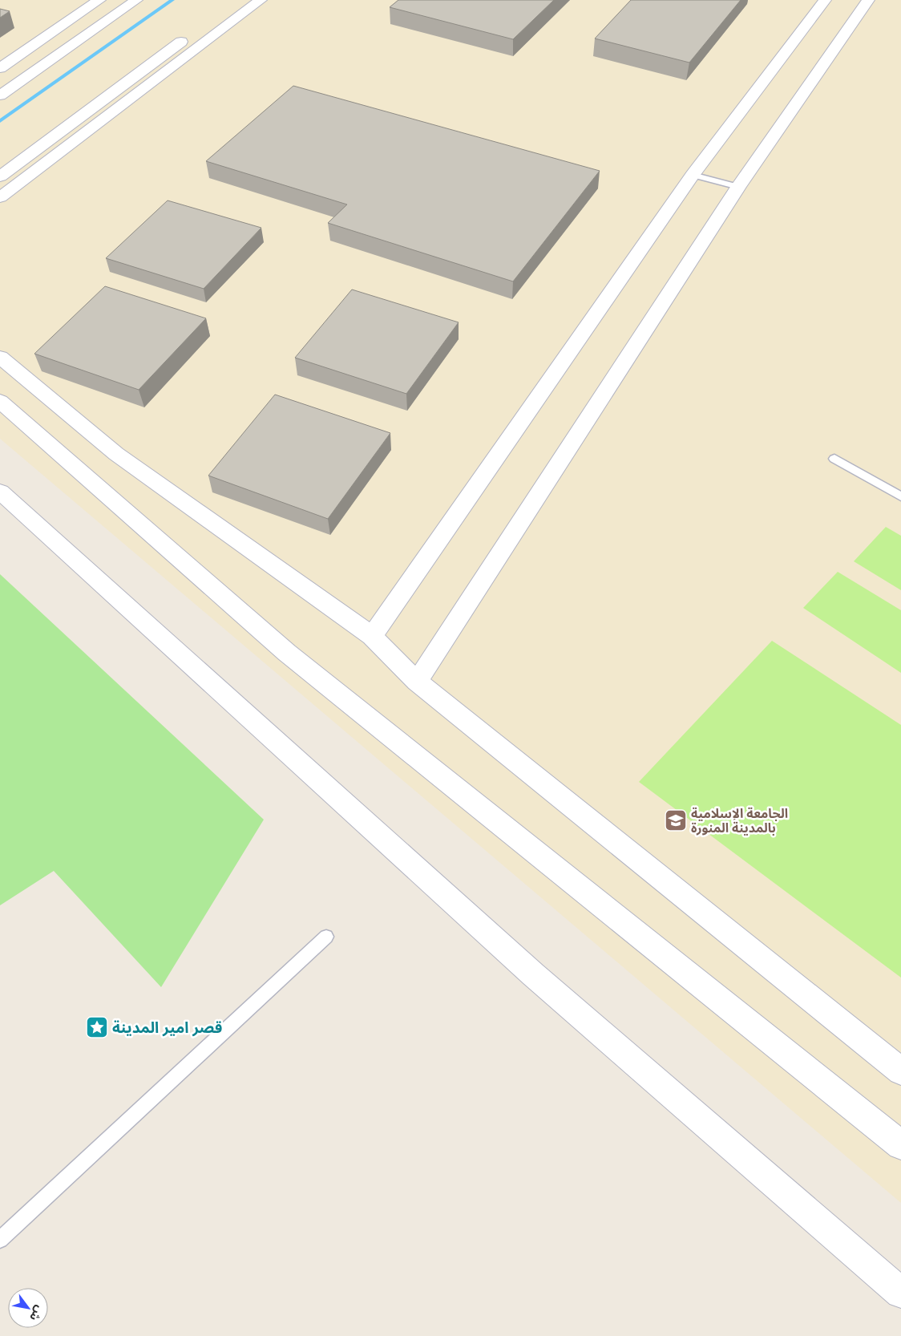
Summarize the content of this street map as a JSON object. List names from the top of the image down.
{
  "places": {
    "school or university": ["الجامعة الإسلامية بالمدينة المنورة"],
    "place": ["قصر امير المدينة"]
  },
  "north": "bottom right"
}
